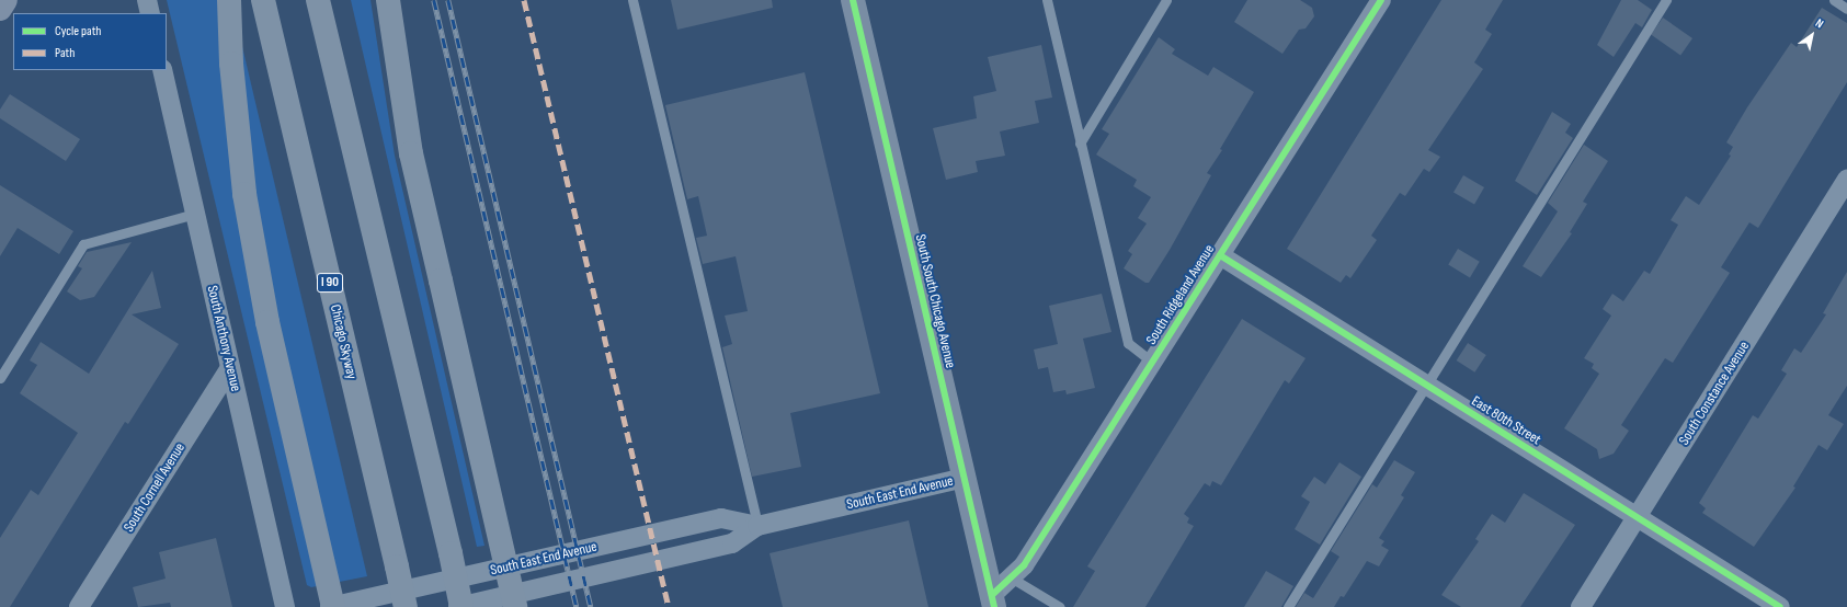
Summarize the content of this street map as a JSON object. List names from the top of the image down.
{
  "streets": {
    "highway": ["I 90", "Chicago Skyway"],
    "main road": ["South South Chicago Avenue"],
    "street": [
      "South Ridgeland Avenue",
      "South Anthony Avenue",
      "South Constance Avenue",
      "East 80th Street",
      "South Cornell Avenue",
      "South East End Avenue"
    ]
  },
  "crossings": [
    ["South Ridgeland Avenue", "South South Chicago Avenue"],
    ["South Ridgeland Avenue", "East 80th Street"],
    ["South South Chicago Avenue", "South East End Avenue"],
    ["South Anthony Avenue", "South Cornell Avenue"],
    ["South Constance Avenue", "East 80th Street"]
  ],
  "legend": ["Cycle path", "Path"],
  "north": "top right"
}
